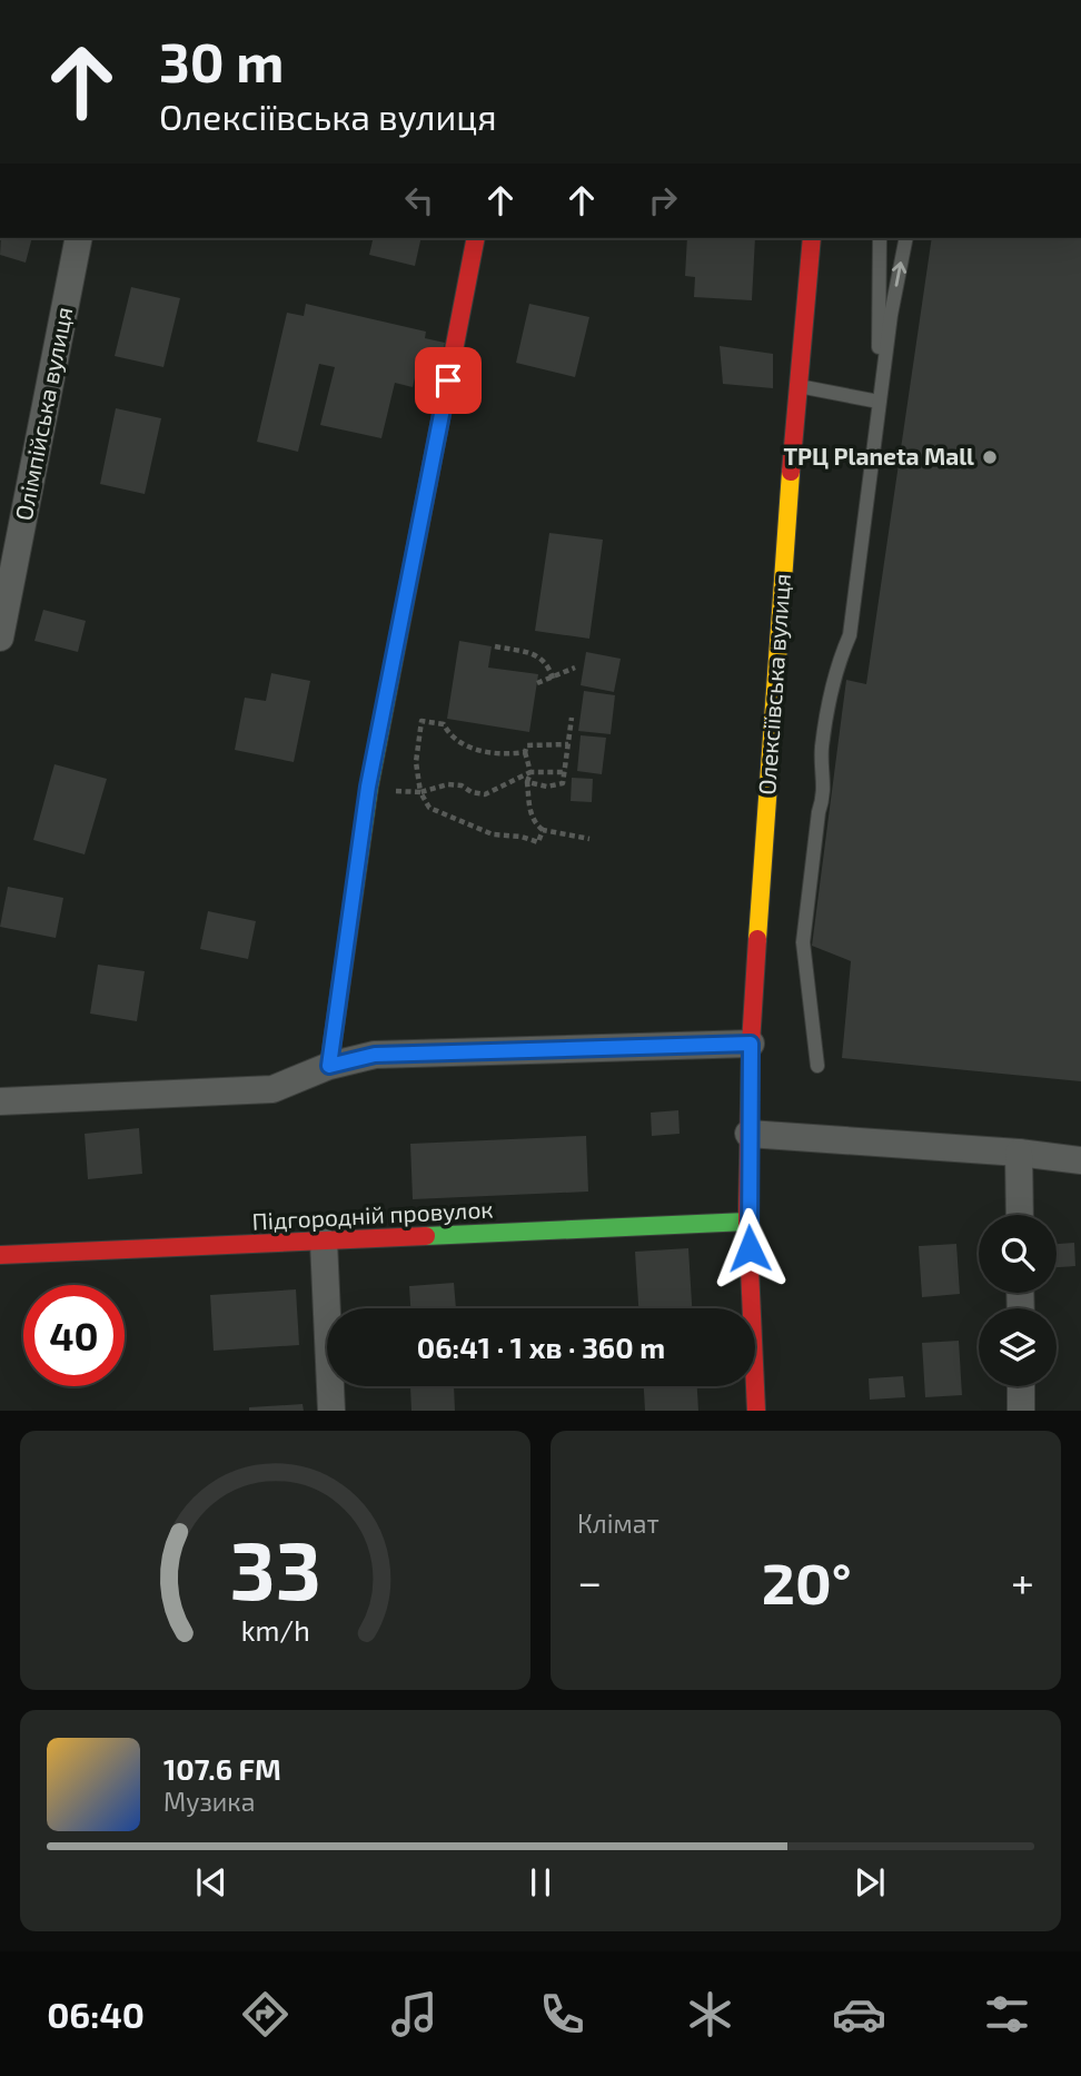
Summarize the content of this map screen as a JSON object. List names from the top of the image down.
{
  "streets": {
    "street": ["Олімпійська вулиця", "Олексіївська вулиця", "Підгородній провулок"]
  },
  "crossings": [
    ["Олексіївська вулиця", "Підгородній провулок"]
  ],
  "places": ["ТРЦ Planeta Mall"],
  "page": {
    "turn": ["30 m", "Олексіївська вулиця"],
    "limit": "40",
    "trip": "06:41 · 1 хв · 360 m",
    "tile": "Клімат",
    "heat": ["−", "20°", "+"],
    "song": ["107.6 FM", "Музика"],
    "tabs": "06:40",
    "gauge": ["33", "km/h"]
  }
}
